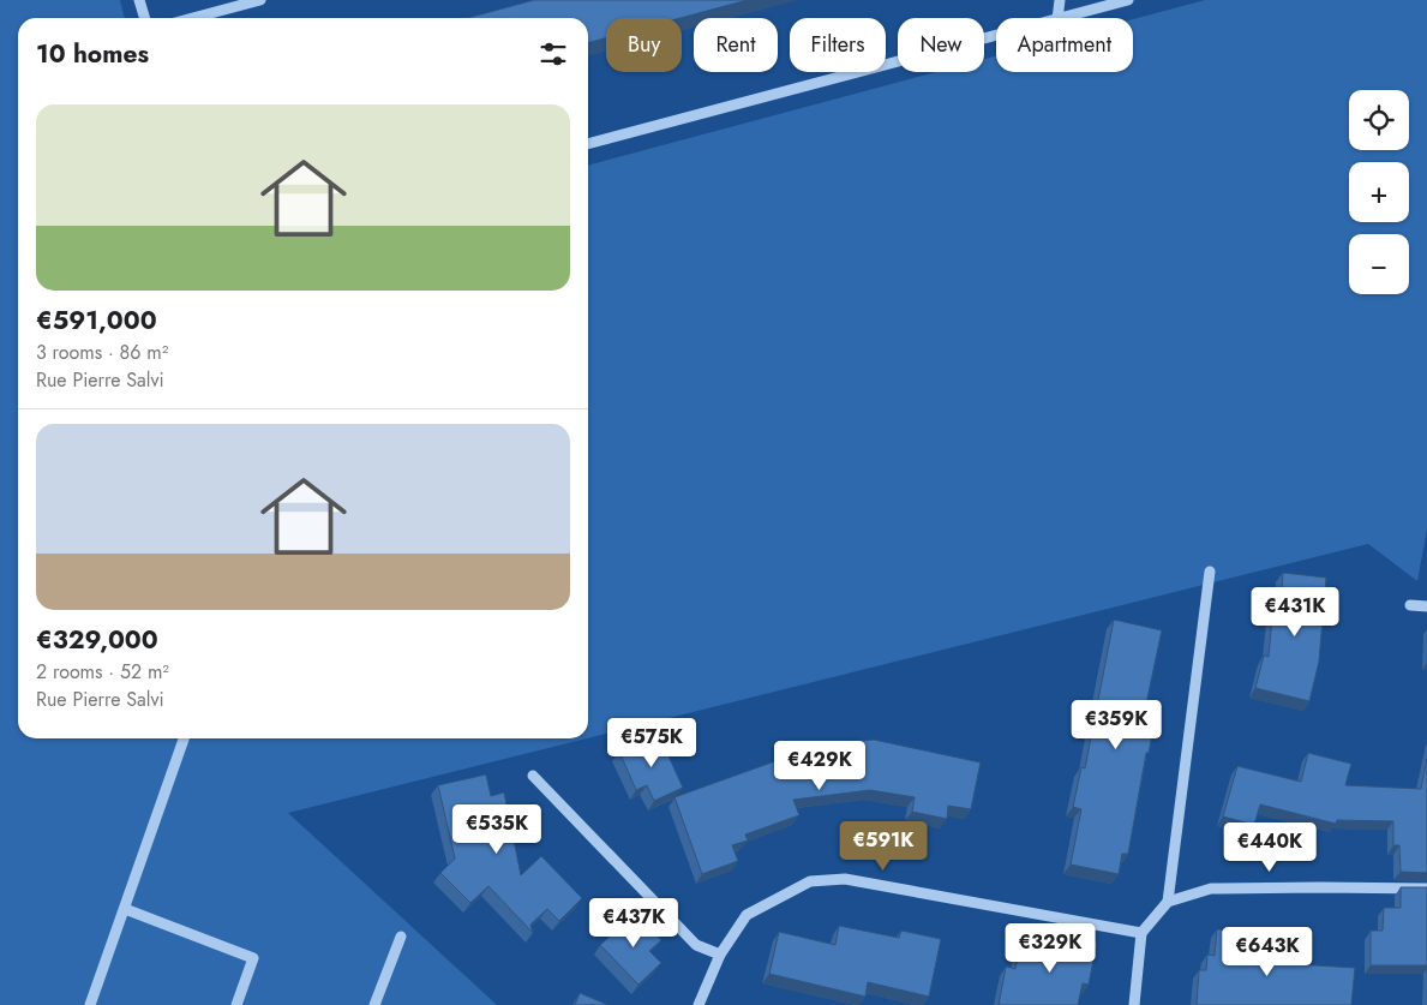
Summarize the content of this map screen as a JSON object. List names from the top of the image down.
{
  "page": {
    "chip": [
      "Buy",
      "Rent",
      "Filters",
      "New",
      "Apartment"
    ],
    "heading": "10 homes",
    "map_buttons": ["+", "−"],
    "list": [
      {
        "name": "€591,000",
        "note": "3 rooms · 86 m² · Rue Pierre Salvi"
      },
      {
        "name": "€329,000",
        "note": "2 rooms · 52 m² · Rue Pierre Salvi"
      }
    ],
    "price": [
      "€431K",
      "€359K",
      "€575K",
      "€429K",
      "€535K",
      "€591K",
      "€440K",
      "€437K",
      "€329K",
      "€643K"
    ]
  }
}
